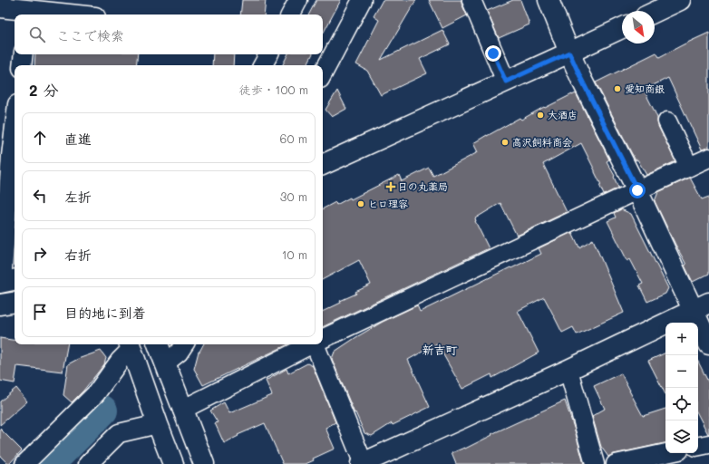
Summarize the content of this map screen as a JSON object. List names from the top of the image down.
{
  "districts": ["新吉町"],
  "places": {
    "other": [
      "愛知商銀",
      "大酒店",
      "高沢飼料商会",
      "ヒロ理容"
    ],
    "health": ["日の丸薬局"]
  },
  "north": "bottom right",
  "page": {
    "search": "ここで検索",
    "heading": ["2 分", "徒歩 · 100 m"],
    "list": [
      ["直進", "60 m"],
      ["左折", "30 m"],
      ["右折", "10 m"],
      "目的地に到着"
    ],
    "map_buttons": ["+", "−"]
  }
}
